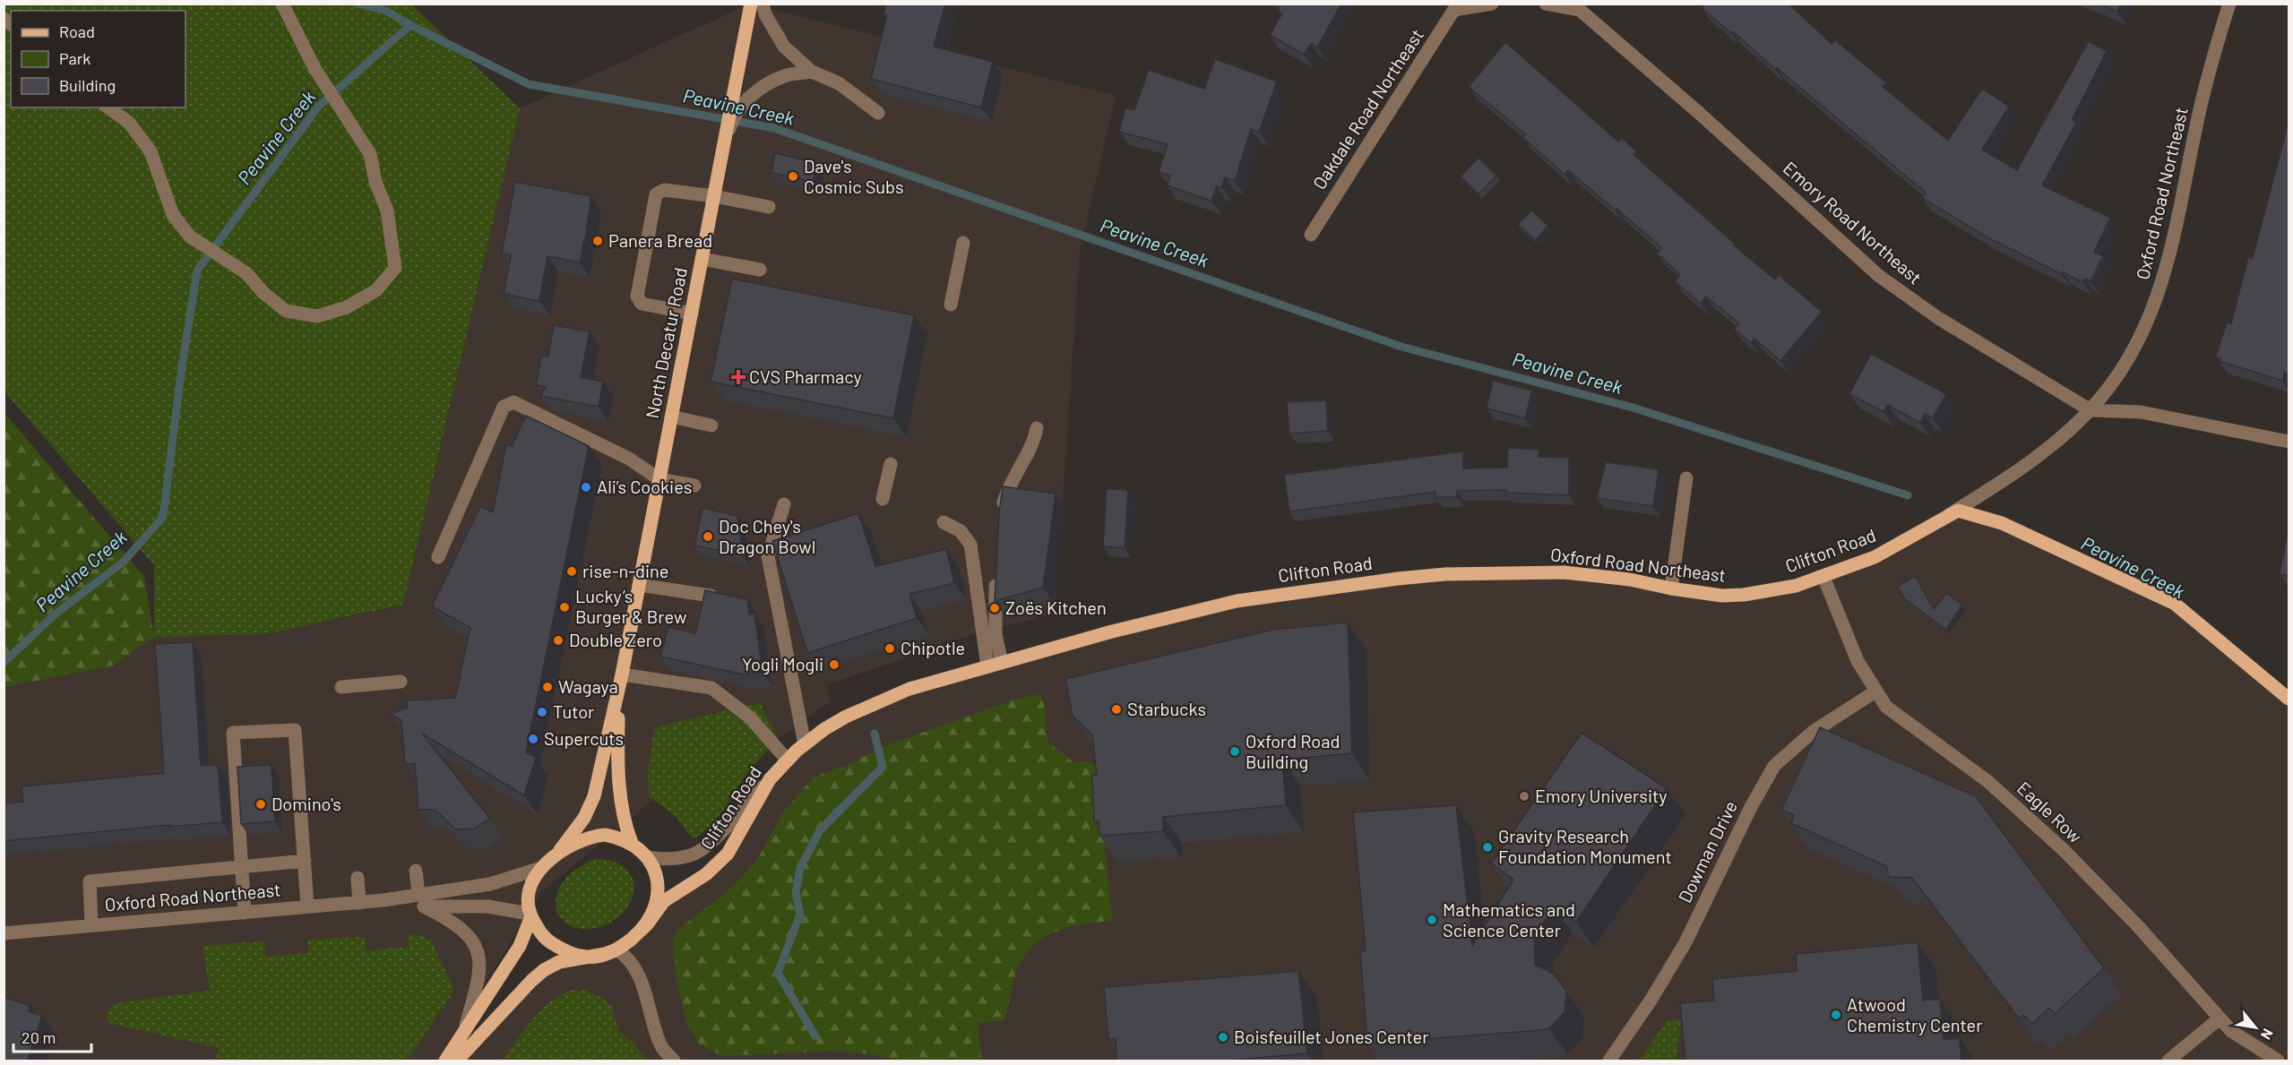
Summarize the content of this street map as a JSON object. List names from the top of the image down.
{
  "streets": {
    "main road": ["North Decatur Road", "Clifton Road"],
    "street": [
      "Oakdale Road Northeast",
      "Oxford Road Northeast",
      "Emory Road Northeast",
      "Eagle Row",
      "Dowman Drive"
    ]
  },
  "crossings": [
    ["Oxford Road Northeast", "Emory Road Northeast"],
    ["Oxford Road Northeast", "North Decatur Road"],
    ["Oxford Road Northeast", "Clifton Road"],
    ["Clifton Road", "Eagle Row"],
    ["Eagle Row", "Dowman Drive"]
  ],
  "water": ["Peavine Creek"],
  "places": {
    "other": [
      "Dave's Cosmic Subs",
      "Panera Bread",
      "Ali’s Cookies",
      "Doc Chey's Dragon Bowl",
      "rise-n-dine",
      "Lucky’s Burger & Brew",
      "Zoës Kitchen",
      "Double Zero",
      "Chipotle",
      "Yogli Mogli",
      "Wagaya",
      "Starbucks",
      "Tutor",
      "Supercuts",
      "Oxford Road Building",
      "Emory University",
      "Domino's",
      "Gravity Research Foundation Monument",
      "Mathematics and Science Center",
      "Atwood Chemistry Center",
      "Boisfeuillet Jones Center"
    ],
    "health": ["CVS Pharmacy"]
  },
  "legend": ["Road", "Park", "Building"],
  "scale_bar": "20 m",
  "north": "bottom right"
}
